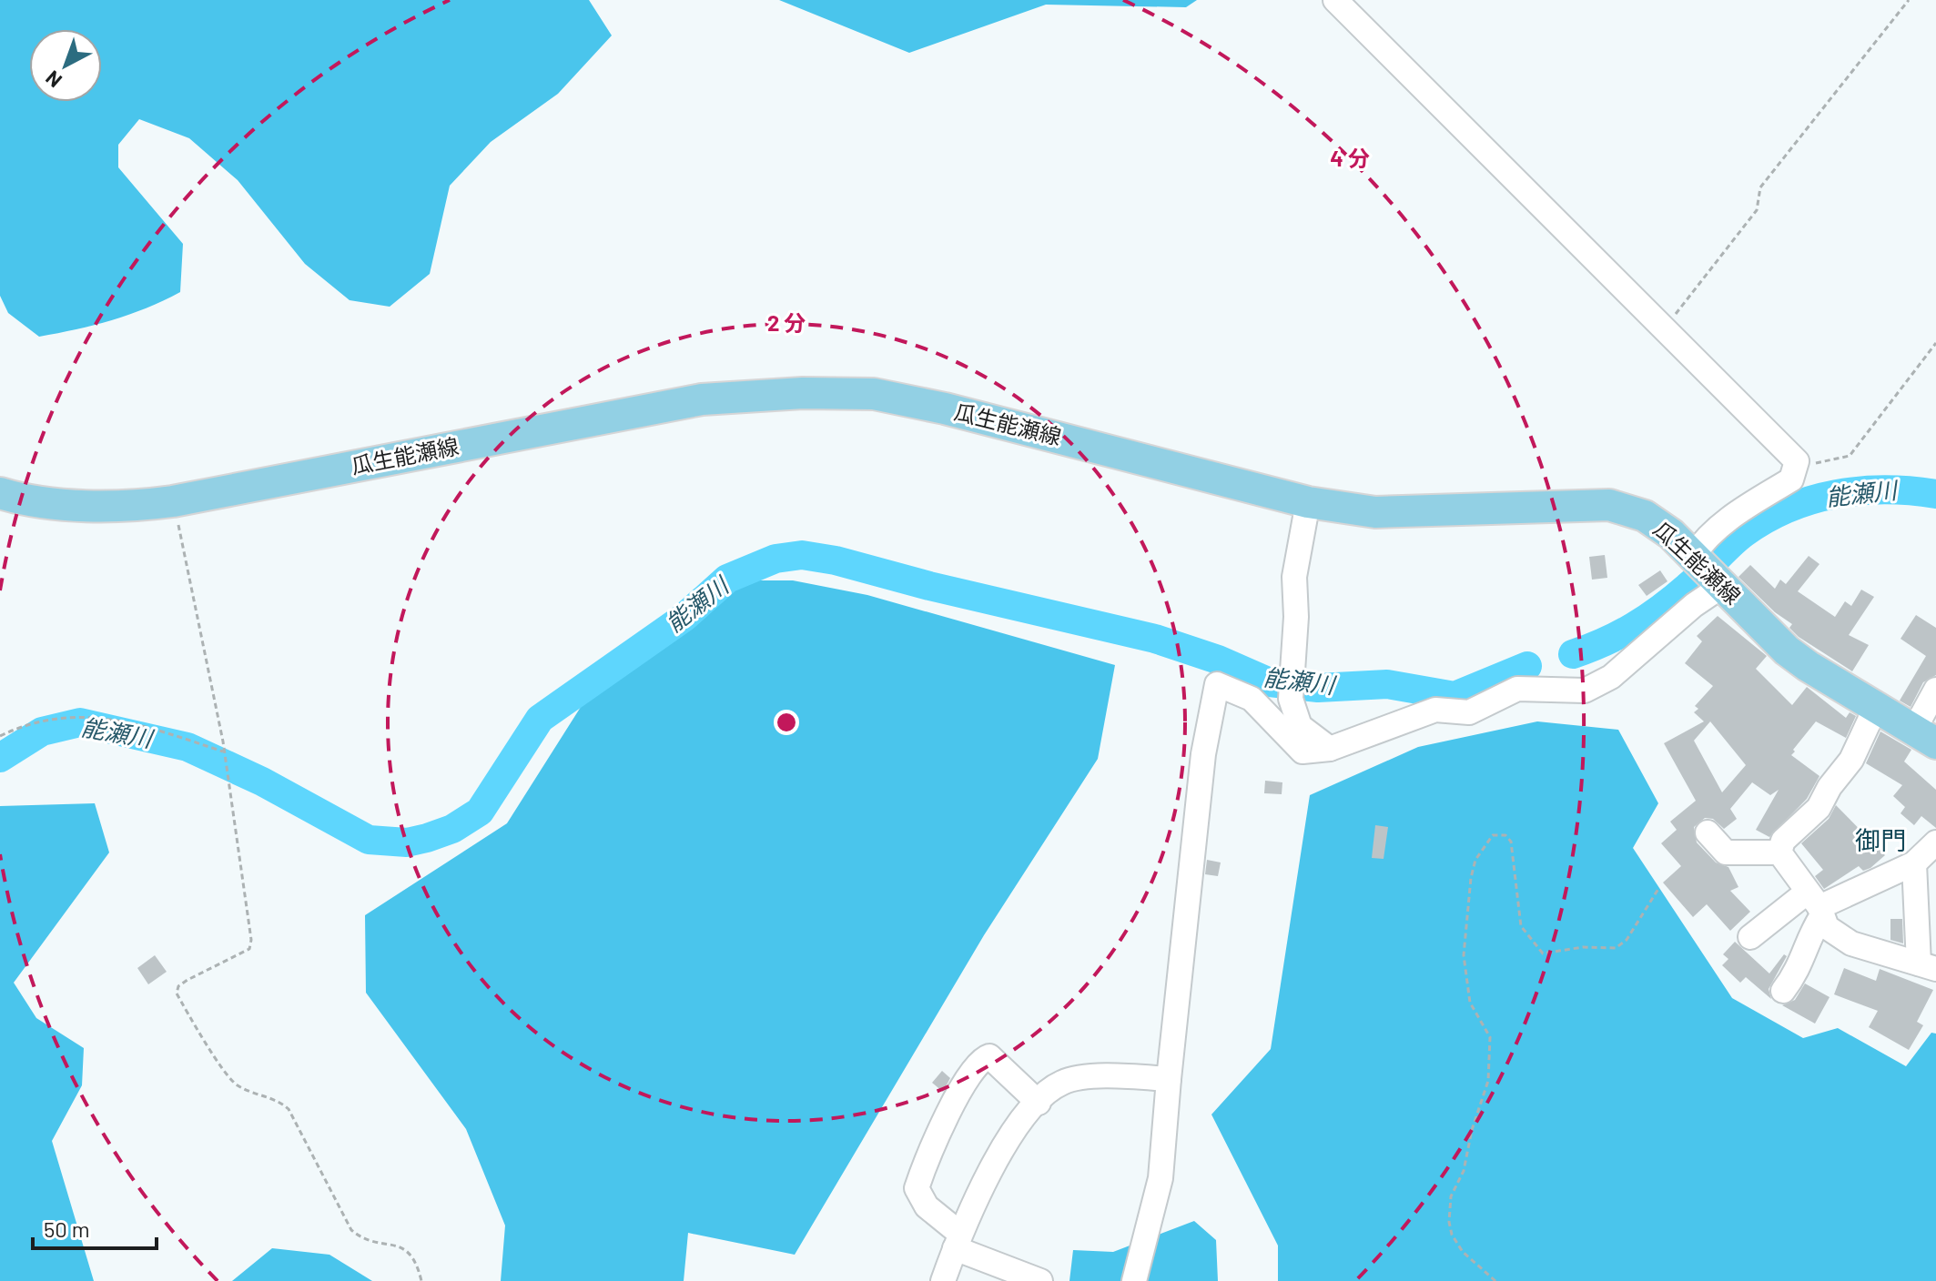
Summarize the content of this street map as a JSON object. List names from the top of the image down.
{
  "streets": {
    "main road": ["瓜生能瀬線"]
  },
  "districts": ["御門"],
  "water": ["能瀬川"],
  "scale_bar": "50 m",
  "north": "bottom left",
  "rings": ["4 分", "2 分"]
}
